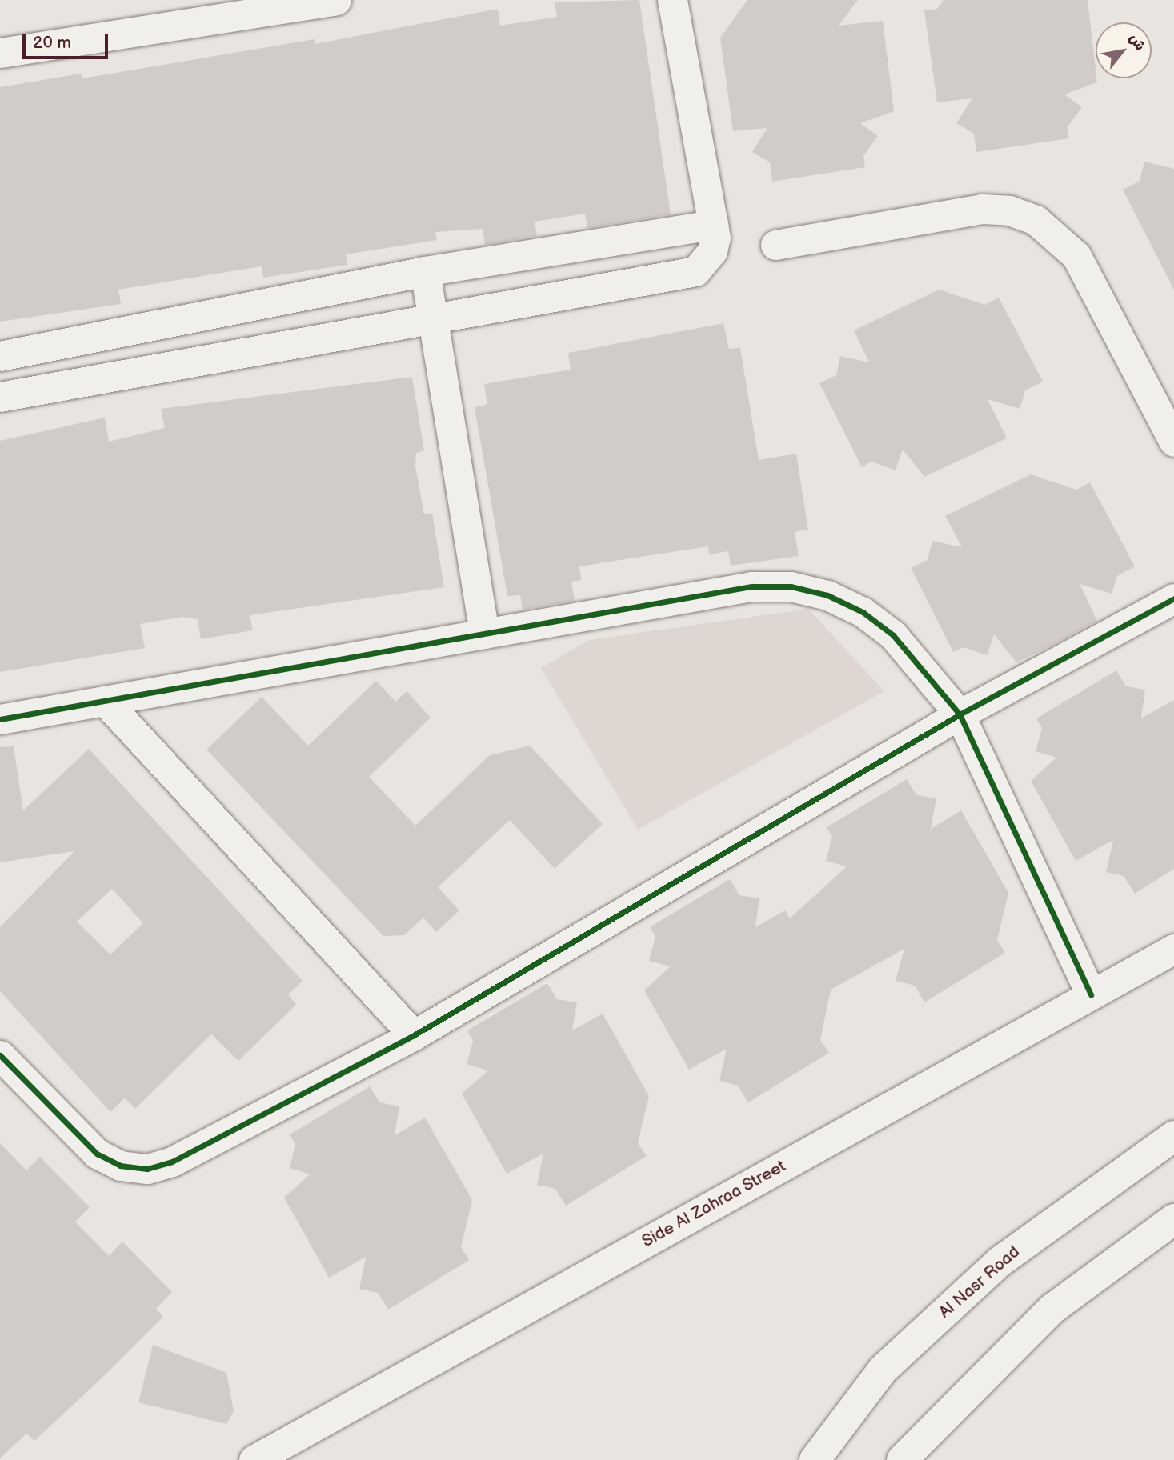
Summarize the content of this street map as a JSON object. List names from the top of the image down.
{
  "streets": {
    "highway": ["Al Nasr Road"],
    "street": ["Side Al Zahraa Street"]
  },
  "scale_bar": "20 m",
  "north": "top right"
}
